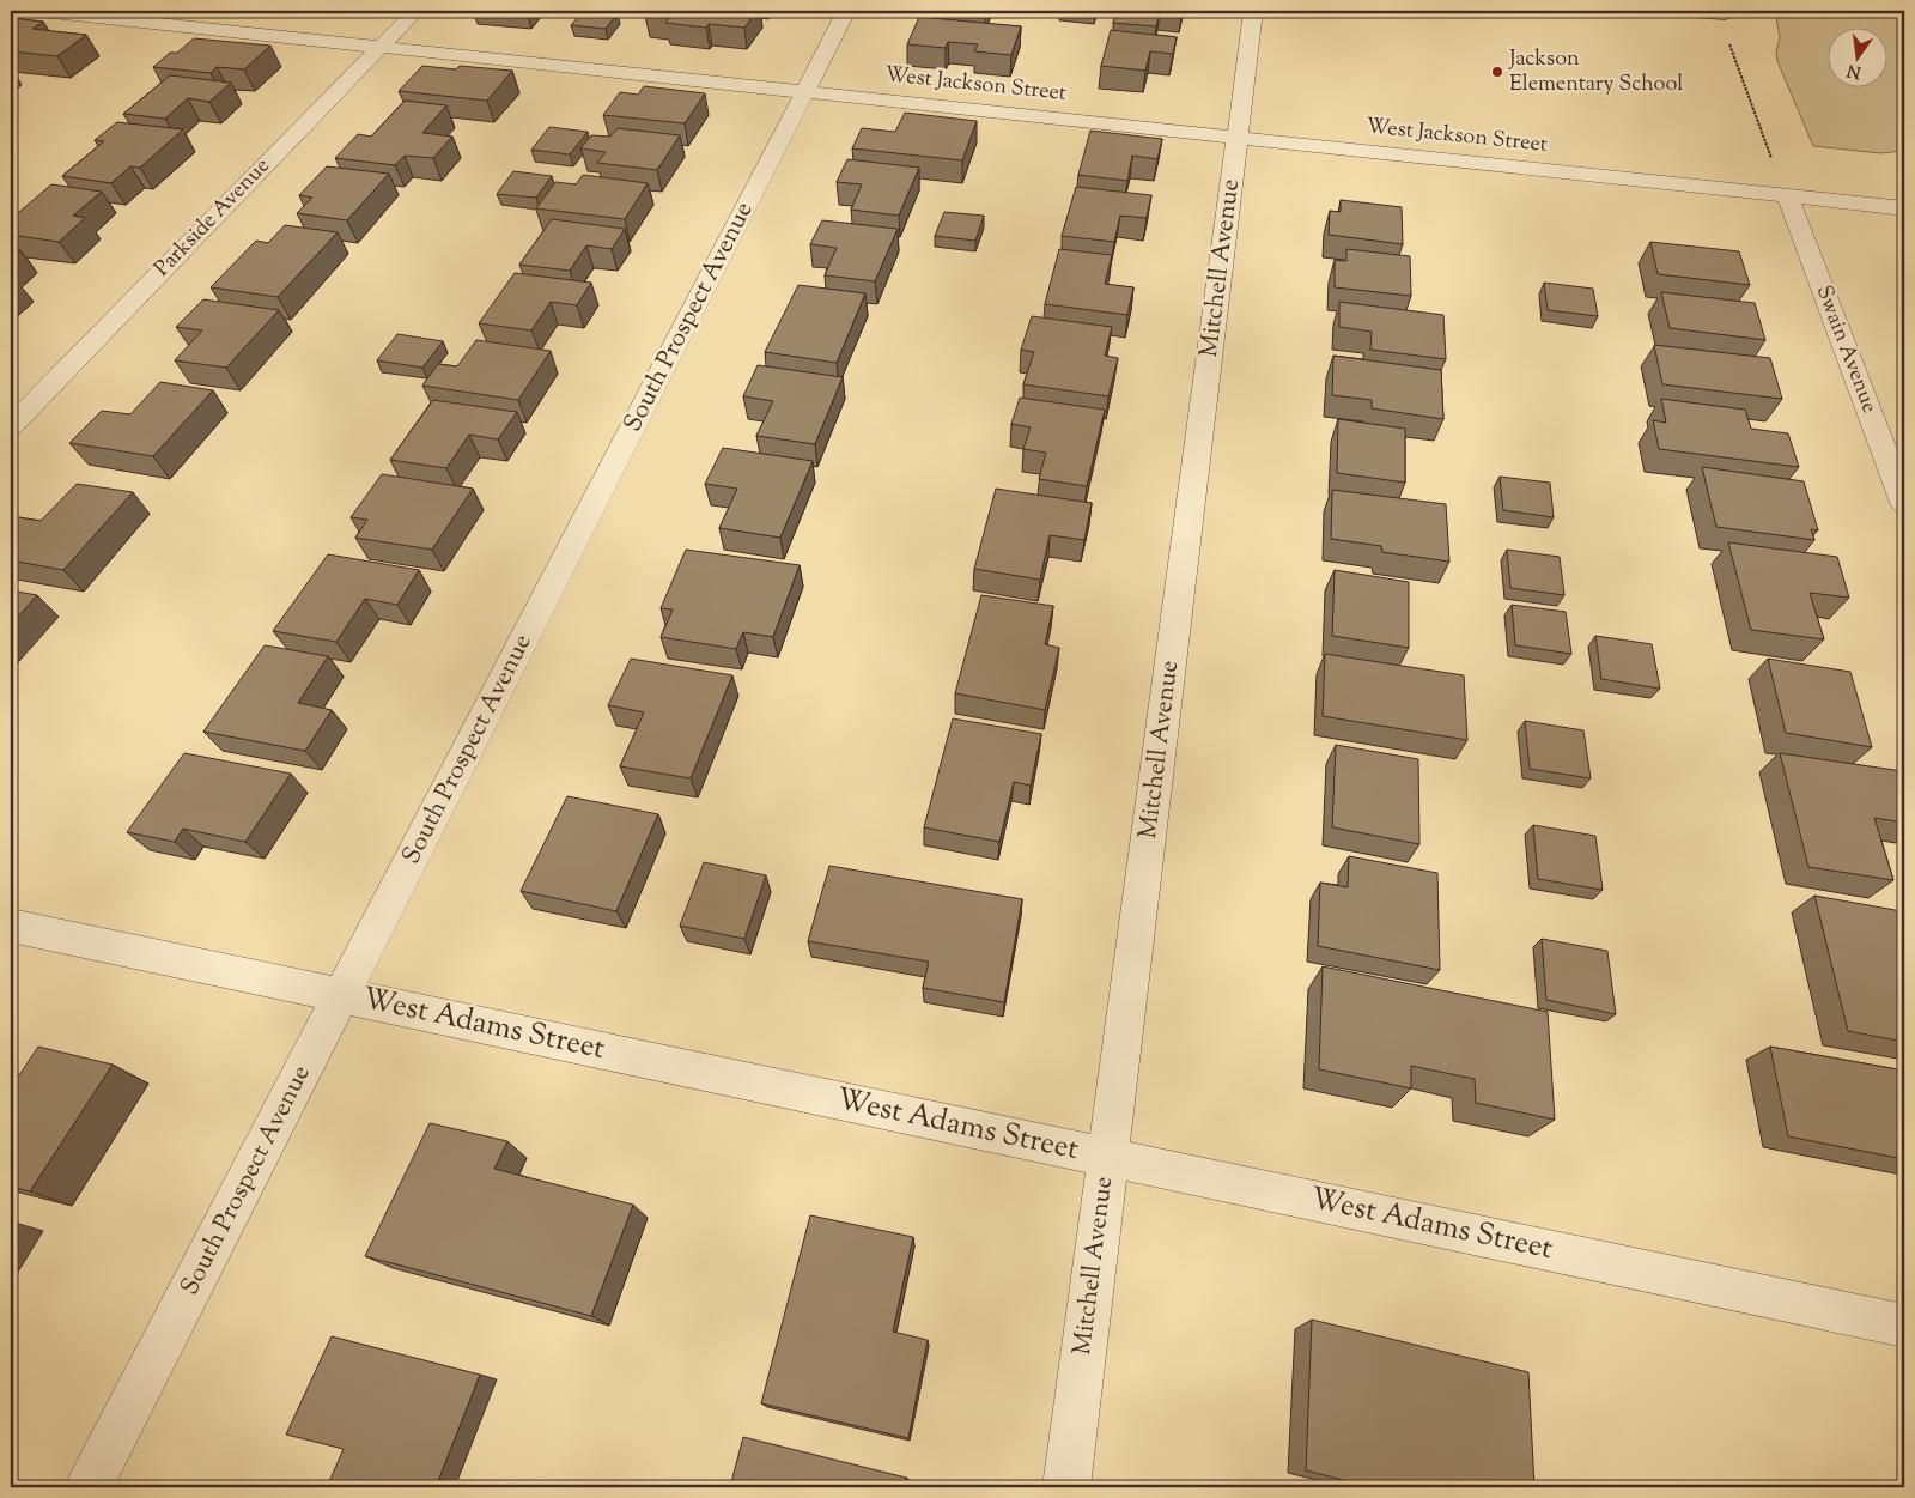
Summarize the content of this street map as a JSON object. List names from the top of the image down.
{
  "streets": {
    "street": [
      "West Jackson Street",
      "Parkside Avenue",
      "Mitchell Avenue",
      "South Prospect Avenue",
      "Swain Avenue",
      "West Adams Street"
    ]
  },
  "crossings": [
    ["West Jackson Street", "Parkside Avenue"],
    ["West Jackson Street", "Mitchell Avenue"],
    ["West Jackson Street", "South Prospect Avenue"],
    ["West Jackson Street", "Swain Avenue"],
    ["Mitchell Avenue", "West Adams Street"],
    ["South Prospect Avenue", "West Adams Street"]
  ],
  "places": ["Jackson Elementary School"],
  "north": "bottom"
}
